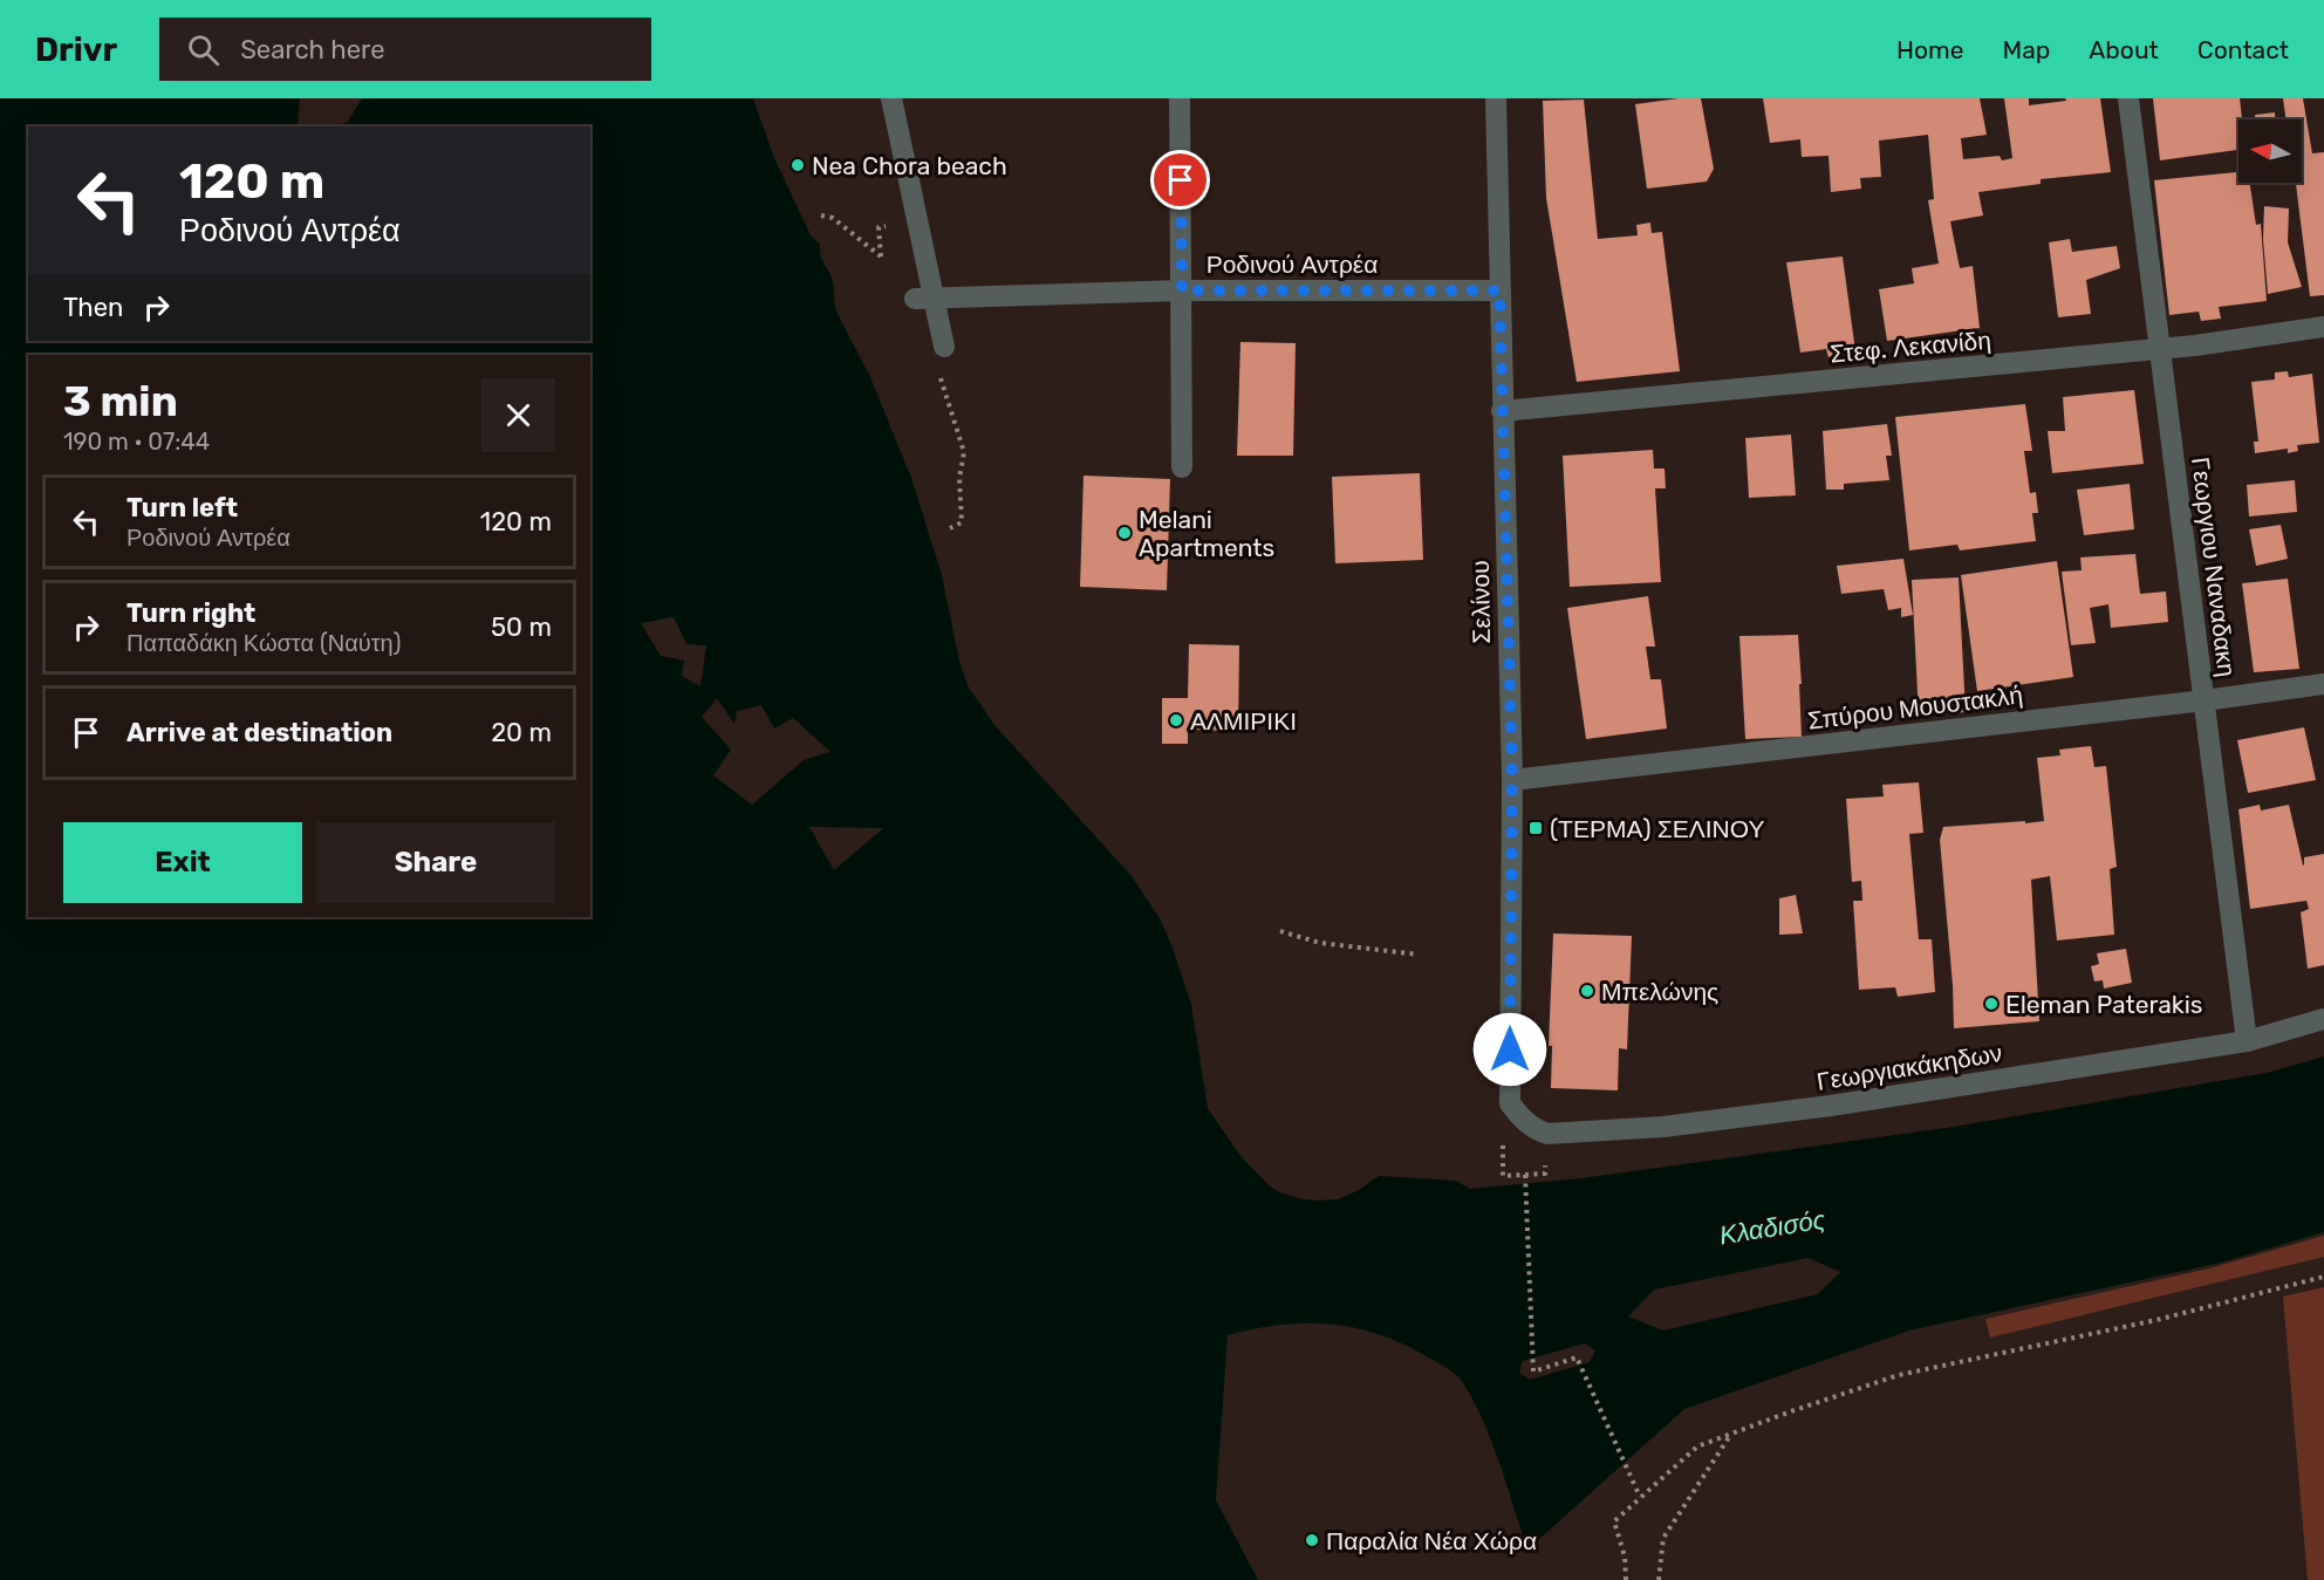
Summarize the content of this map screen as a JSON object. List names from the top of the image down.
{
  "streets": {
    "street": [
      "Ροδινού Αντρέα",
      "Στεφ. Λεκανίδη",
      "Γεωργιου Ναναδακη",
      "Σελίνου",
      "Σπύρου Μουστακλή",
      "Γεωργιακάκηδων"
    ]
  },
  "crossings": [
    ["Ροδινού Αντρέα", "Σελίνου"],
    ["Στεφ. Λεκανίδη", "Γεωργιου Ναναδακη"],
    ["Στεφ. Λεκανίδη", "Σελίνου"],
    ["Γεωργιου Ναναδακη", "Σπύρου Μουστακλή"],
    ["Γεωργιου Ναναδακη", "Γεωργιακάκηδων"],
    ["Σελίνου", "Σπύρου Μουστακλή"],
    ["Σελίνου", "Γεωργιακάκηδων"]
  ],
  "water": ["Κλαδισός"],
  "places": {
    "other": [
      "Nea Chora beach",
      "Melani Apartments",
      "ΑΛΜΙΡΙΚΙ",
      "Μπελώνης",
      "Eleman Paterakis",
      "Παραλία Νέα Χώρα"
    ],
    "transit": ["(ΤΕΡΜΑ) ΣΕΛΙΝΟΥ"]
  },
  "north": "left",
  "page": {
    "header": "Drivr",
    "search": "Search here",
    "nav": [
      "Home",
      "Map",
      "About",
      "Contact"
    ],
    "turn": ["120 m", "Ροδινού Αντρέα"],
    "then": "Then",
    "heading": ["3 min", "190 m · 07:44"],
    "list": [
      {
        "name": "Turn left",
        "note": "Ροδινού Αντρέα",
        "value": "120 m"
      },
      {
        "name": "Turn right",
        "note": "Παπαδάκη Κώστα (Ναύτη)",
        "value": "50 m"
      },
      {
        "name": "Arrive at destination",
        "value": "20 m"
      }
    ],
    "buttons": ["Exit", "Share"]
  }
}
